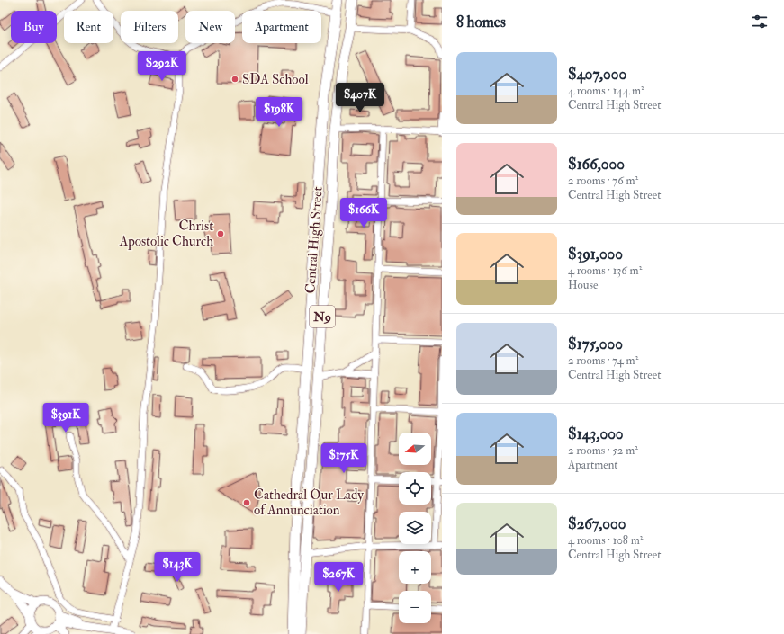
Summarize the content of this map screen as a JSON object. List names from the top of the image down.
{
  "streets": {
    "highway": ["Central High Street", "N9"]
  },
  "places": ["SDA School", "Christ Apostolic Church", "Cathedral Our Lady of Annunciation"],
  "north": "left",
  "page": {
    "heading": "8 homes",
    "chip": [
      "Buy",
      "Rent",
      "Filters",
      "New",
      "Apartment"
    ],
    "list": [
      {
        "name": "$407,000",
        "note": "4 rooms · 144 m² · Central High Street"
      },
      {
        "name": "$166,000",
        "note": "2 rooms · 76 m² · Central High Street"
      },
      {
        "name": "$391,000",
        "note": "4 rooms · 136 m² · House"
      },
      {
        "name": "$175,000",
        "note": "2 rooms · 74 m² · Central High Street"
      },
      {
        "name": "$143,000",
        "note": "2 rooms · 52 m² · Apartment"
      },
      {
        "name": "$267,000",
        "note": "4 rooms · 108 m² · Central High Street"
      }
    ],
    "price": [
      "$292K",
      "$407K",
      "$198K",
      "$166K",
      "$391K",
      "$175K",
      "$143K",
      "$267K"
    ],
    "map_buttons": ["+", "−"]
  }
}
